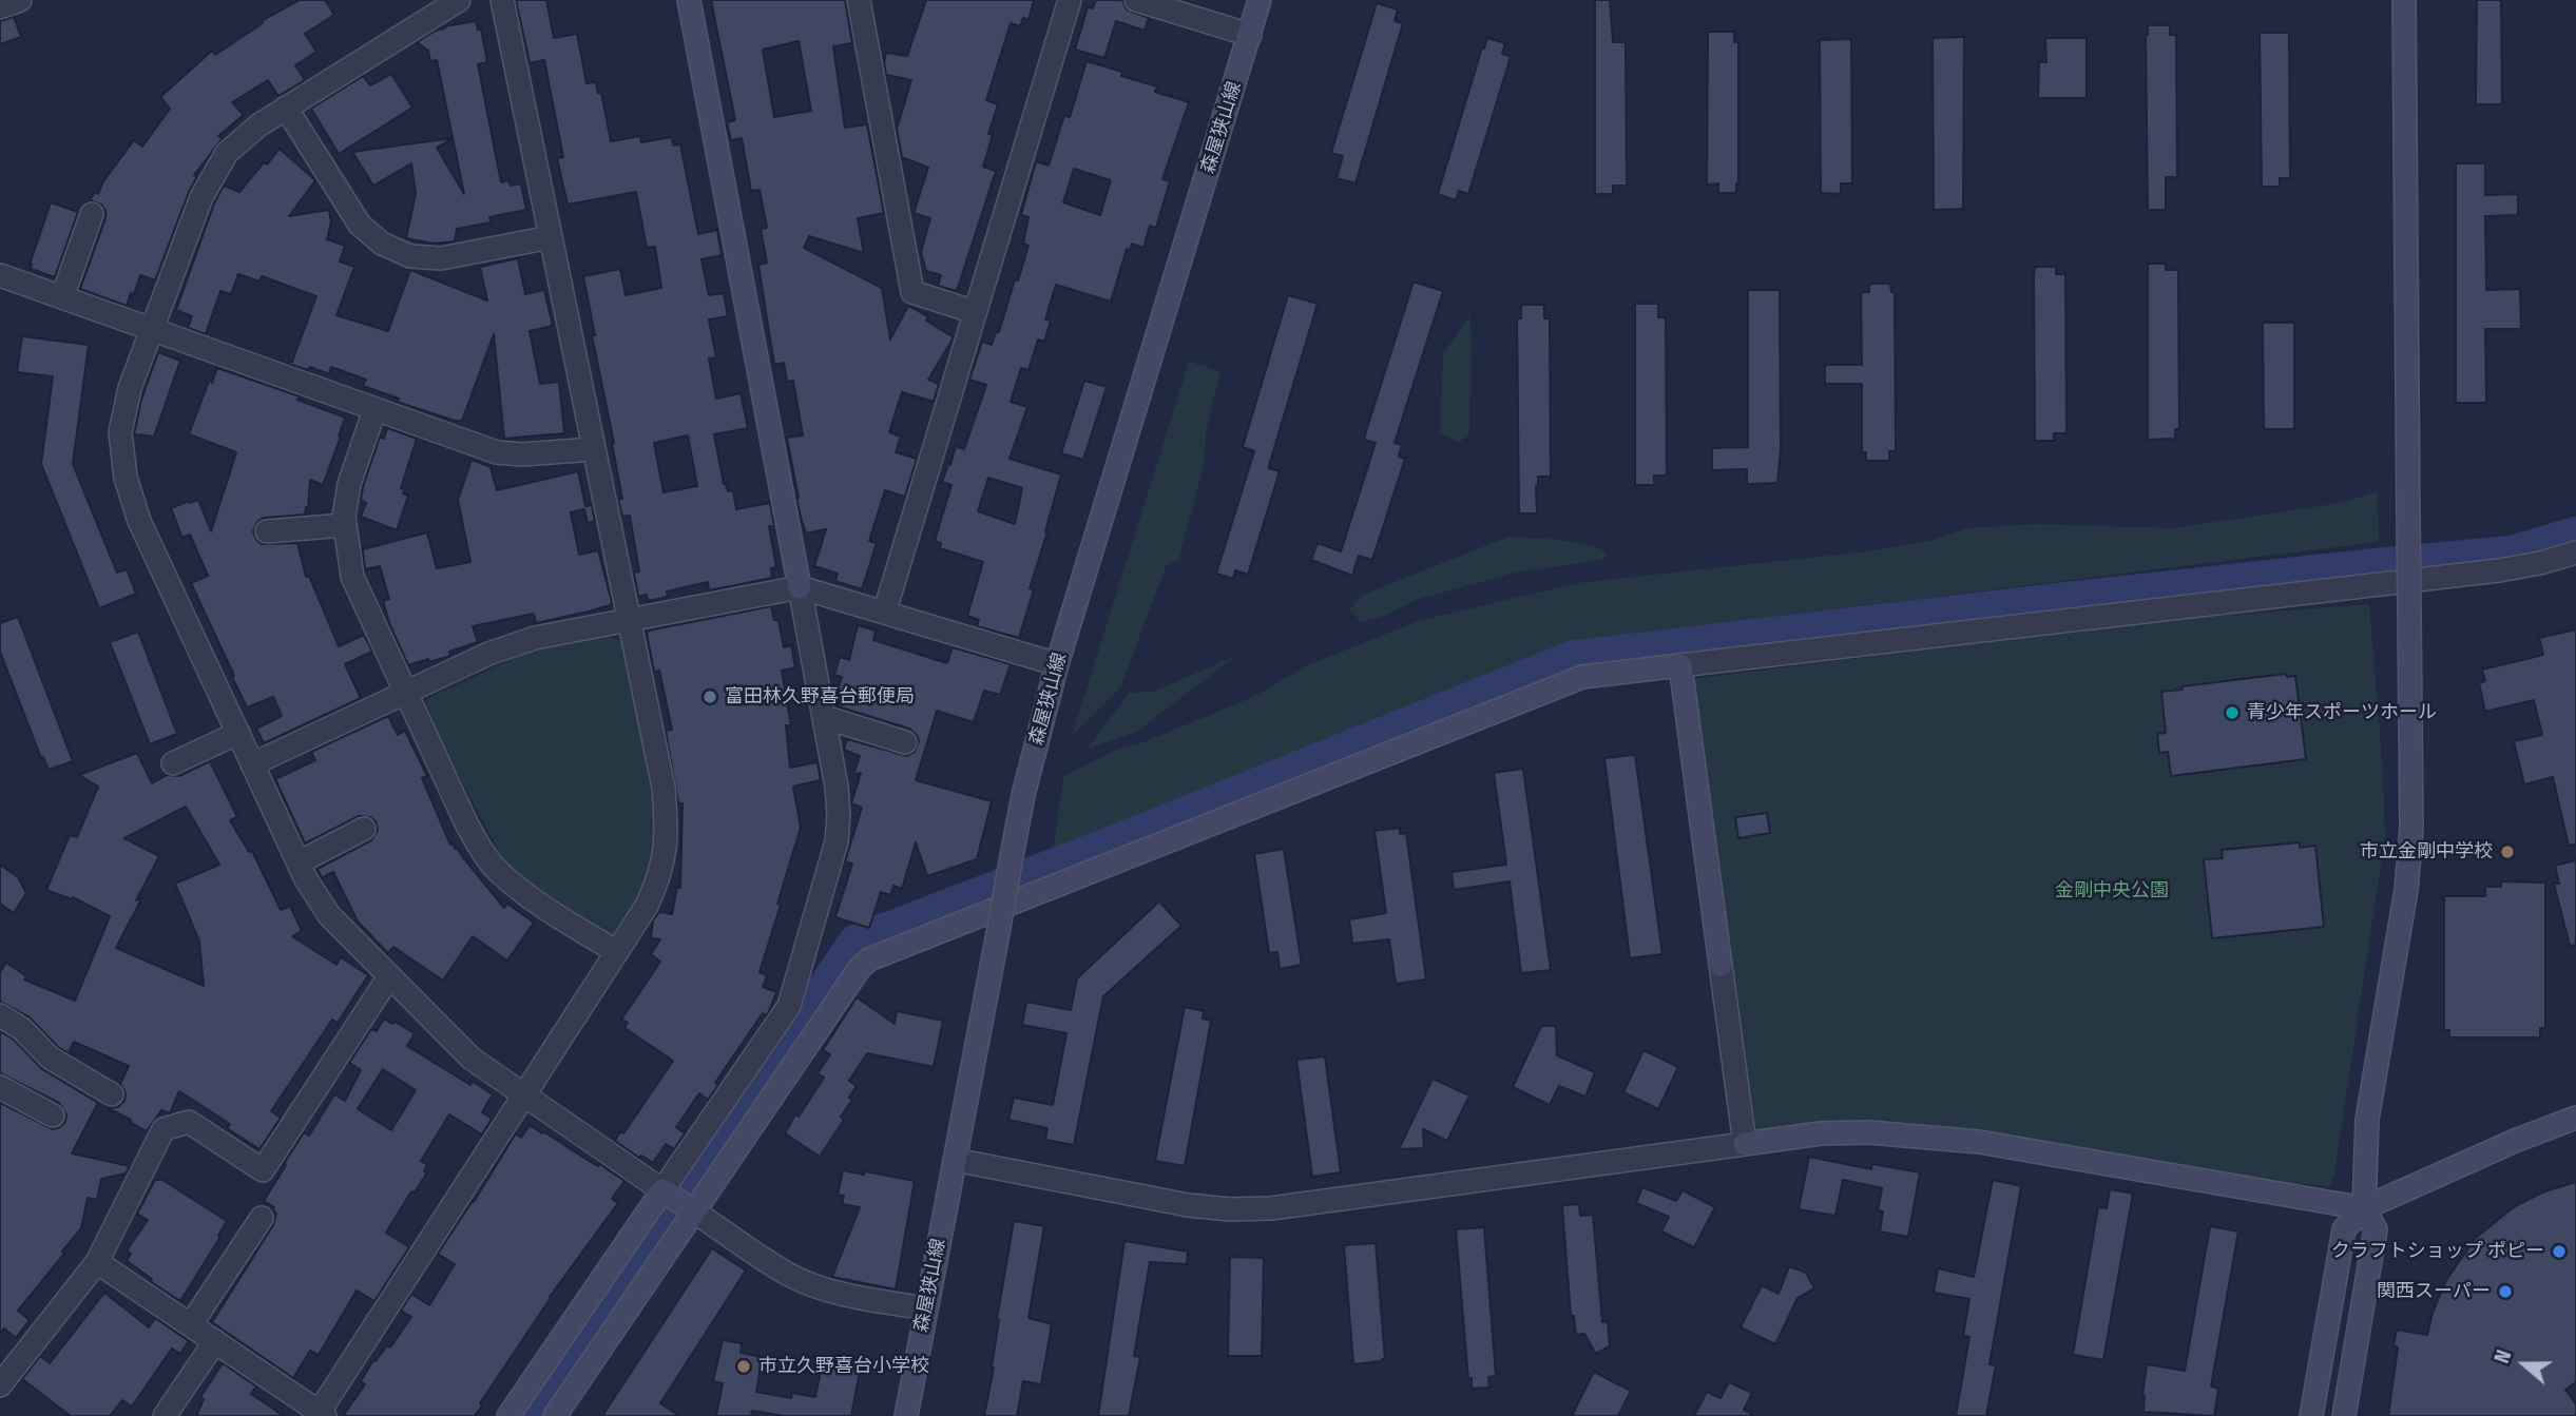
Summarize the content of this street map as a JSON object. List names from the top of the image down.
{
  "streets": {
    "street": ["森屋狭山線"]
  },
  "parks": ["金剛中央公園"],
  "places": [
    "富田林久野喜台郵便局",
    "青少年スポーツホール",
    "市立金剛中学校",
    "クラフトショップ ポピー",
    "関西スーパー",
    "市立久野喜台小学校"
  ],
  "north": "left"
}
